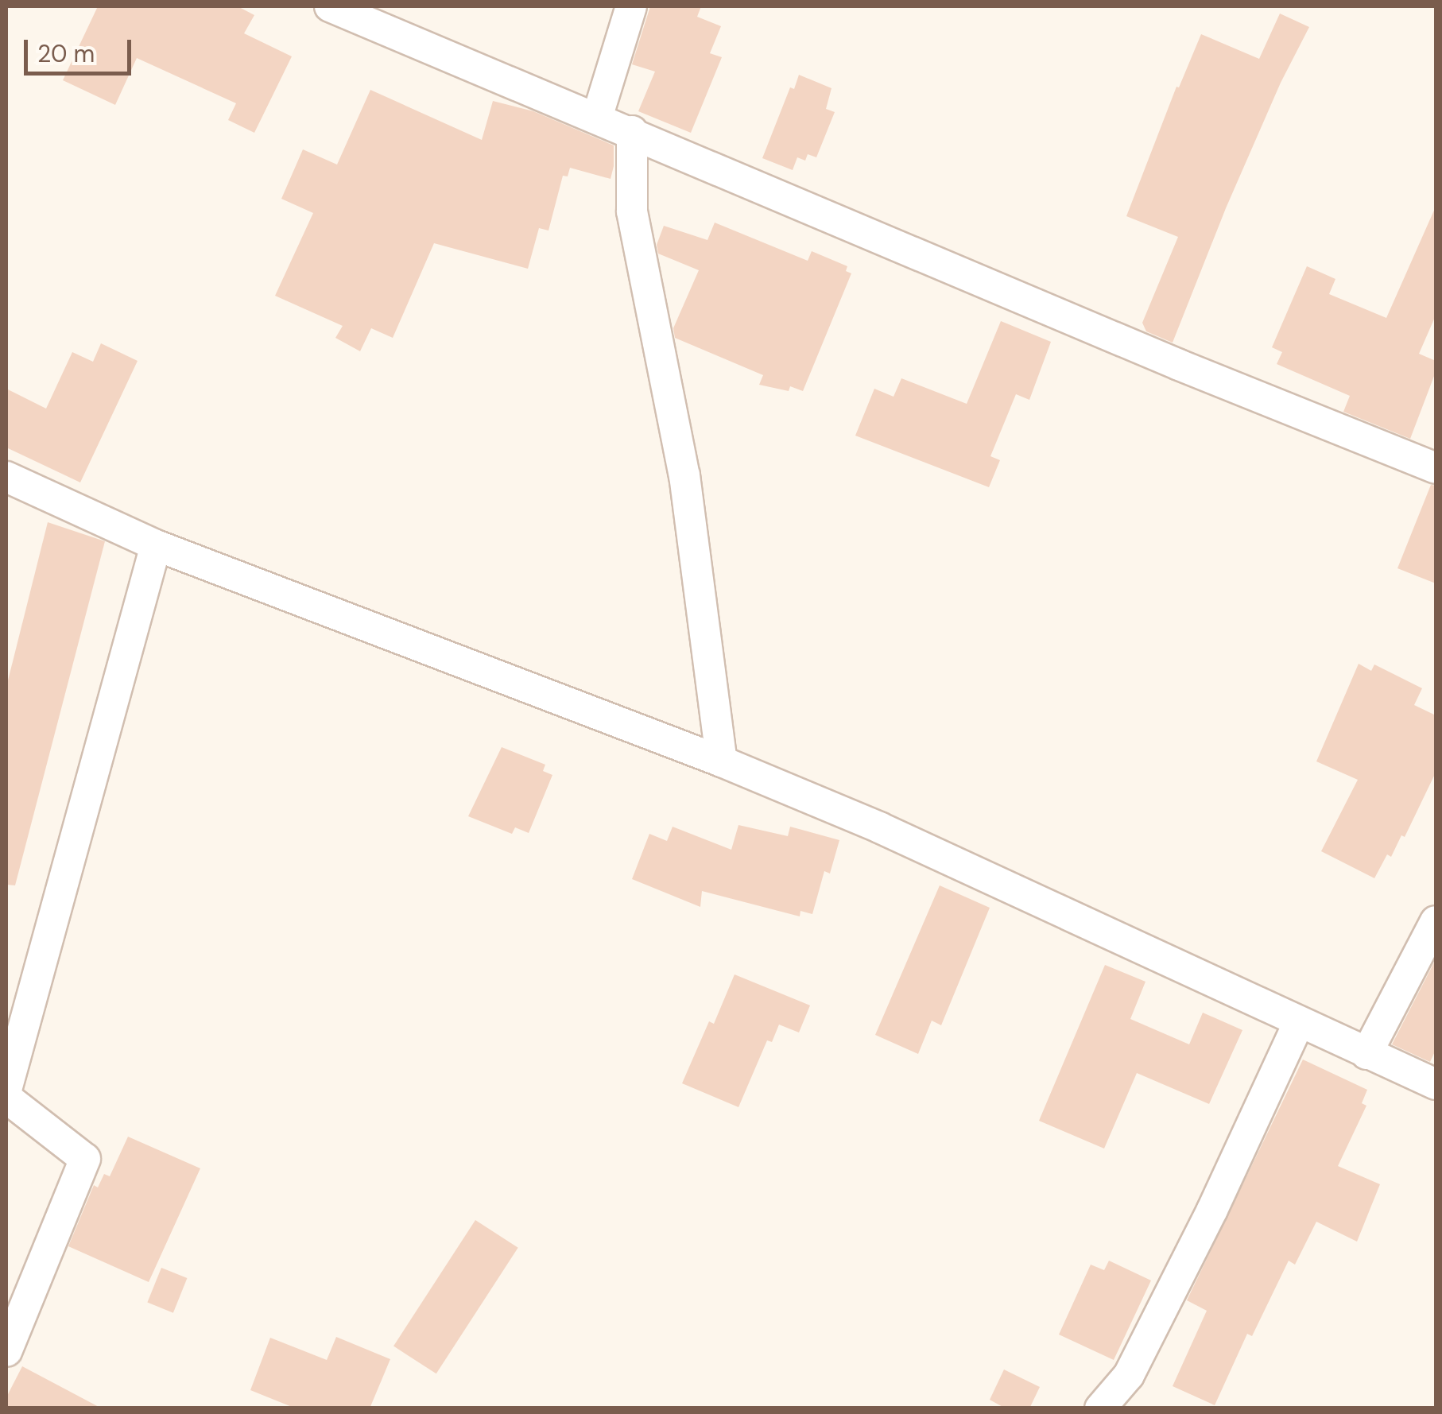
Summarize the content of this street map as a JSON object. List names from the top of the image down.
{
  "scale_bar": "20 m"
}
